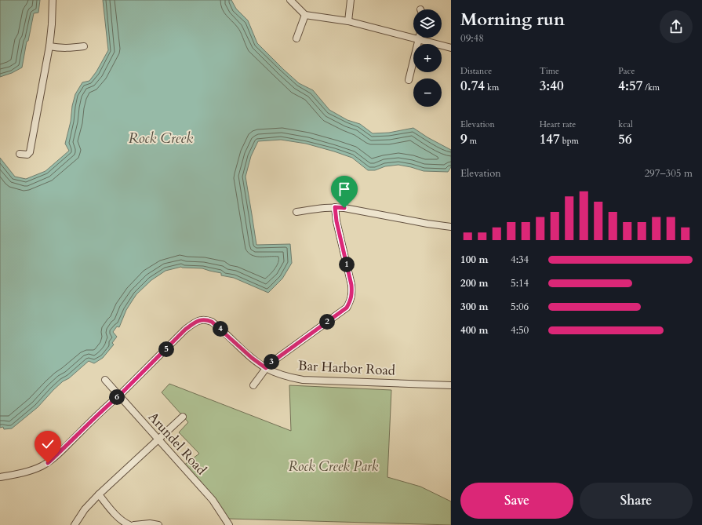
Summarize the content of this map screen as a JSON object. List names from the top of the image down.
{
  "streets": {
    "street": ["Bar Harbor Road", "Arundel Road"]
  },
  "crossings": [
    ["Bar Harbor Road", "Arundel Road"]
  ],
  "water": ["Rock Creek"],
  "parks": ["Rock Creek Park"],
  "page": {
    "heading": ["Morning run", "09:48"],
    "map_buttons": ["+", "−"],
    "stats": [
      ["Distance", "0.74 km"],
      ["Time", "3:40"],
      ["Pace", "4:57 /km"],
      ["Elevation", "9 m"],
      ["Heart rate", "147 bpm"],
      ["kcal", "56"]
    ],
    "chart": ["Elevation", "297–305 m"],
    "list": [
      {
        "name": "100 m",
        "note": "4:34"
      },
      {
        "name": "200 m",
        "note": "5:14"
      },
      {
        "name": "300 m",
        "note": "5:06"
      },
      {
        "name": "400 m",
        "note": "4:50"
      }
    ],
    "pins": [
      "1",
      "2",
      "4",
      "5",
      "3",
      "6"
    ],
    "buttons": ["Save", "Share"]
  }
}
